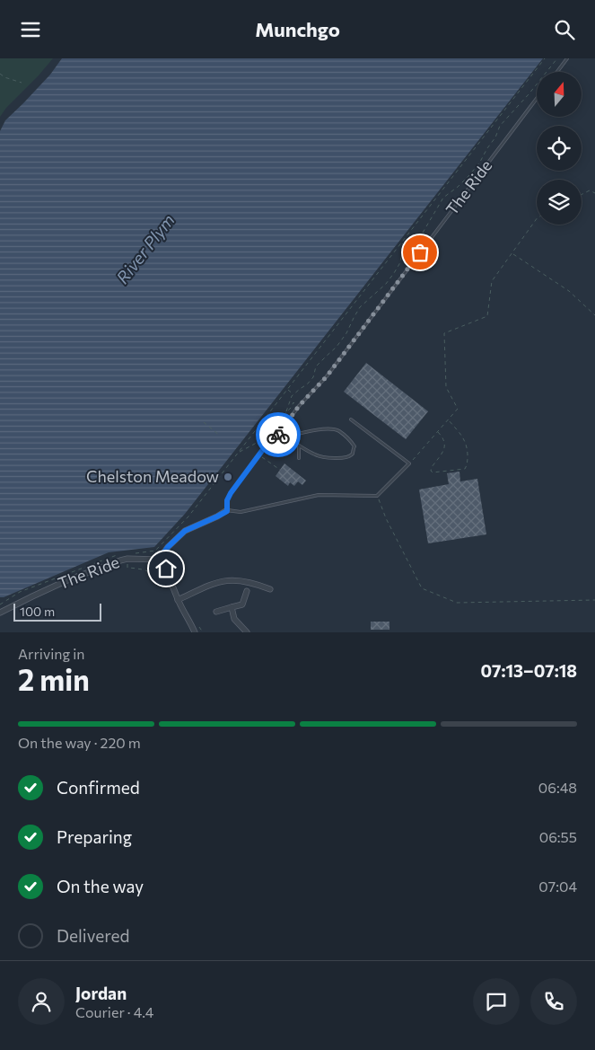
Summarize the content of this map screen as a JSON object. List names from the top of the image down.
{
  "streets": {
    "street": ["The Ride"]
  },
  "water": ["River Plym"],
  "places": ["Chelston Meadow"],
  "scale_bar": "100 m",
  "north": "top",
  "page": {
    "header": "Munchgo",
    "scale": "100 m",
    "heading": ["2 min", "Arriving in", "07:13–07:18"],
    "panel": ["Jordan", "Courier · 4.4"],
    "bar": "On the way · 220 m",
    "list": [
      ["Confirmed", "06:48"],
      ["Preparing", "06:55"],
      ["On the way", "07:04"],
      "Delivered"
    ]
  }
}
